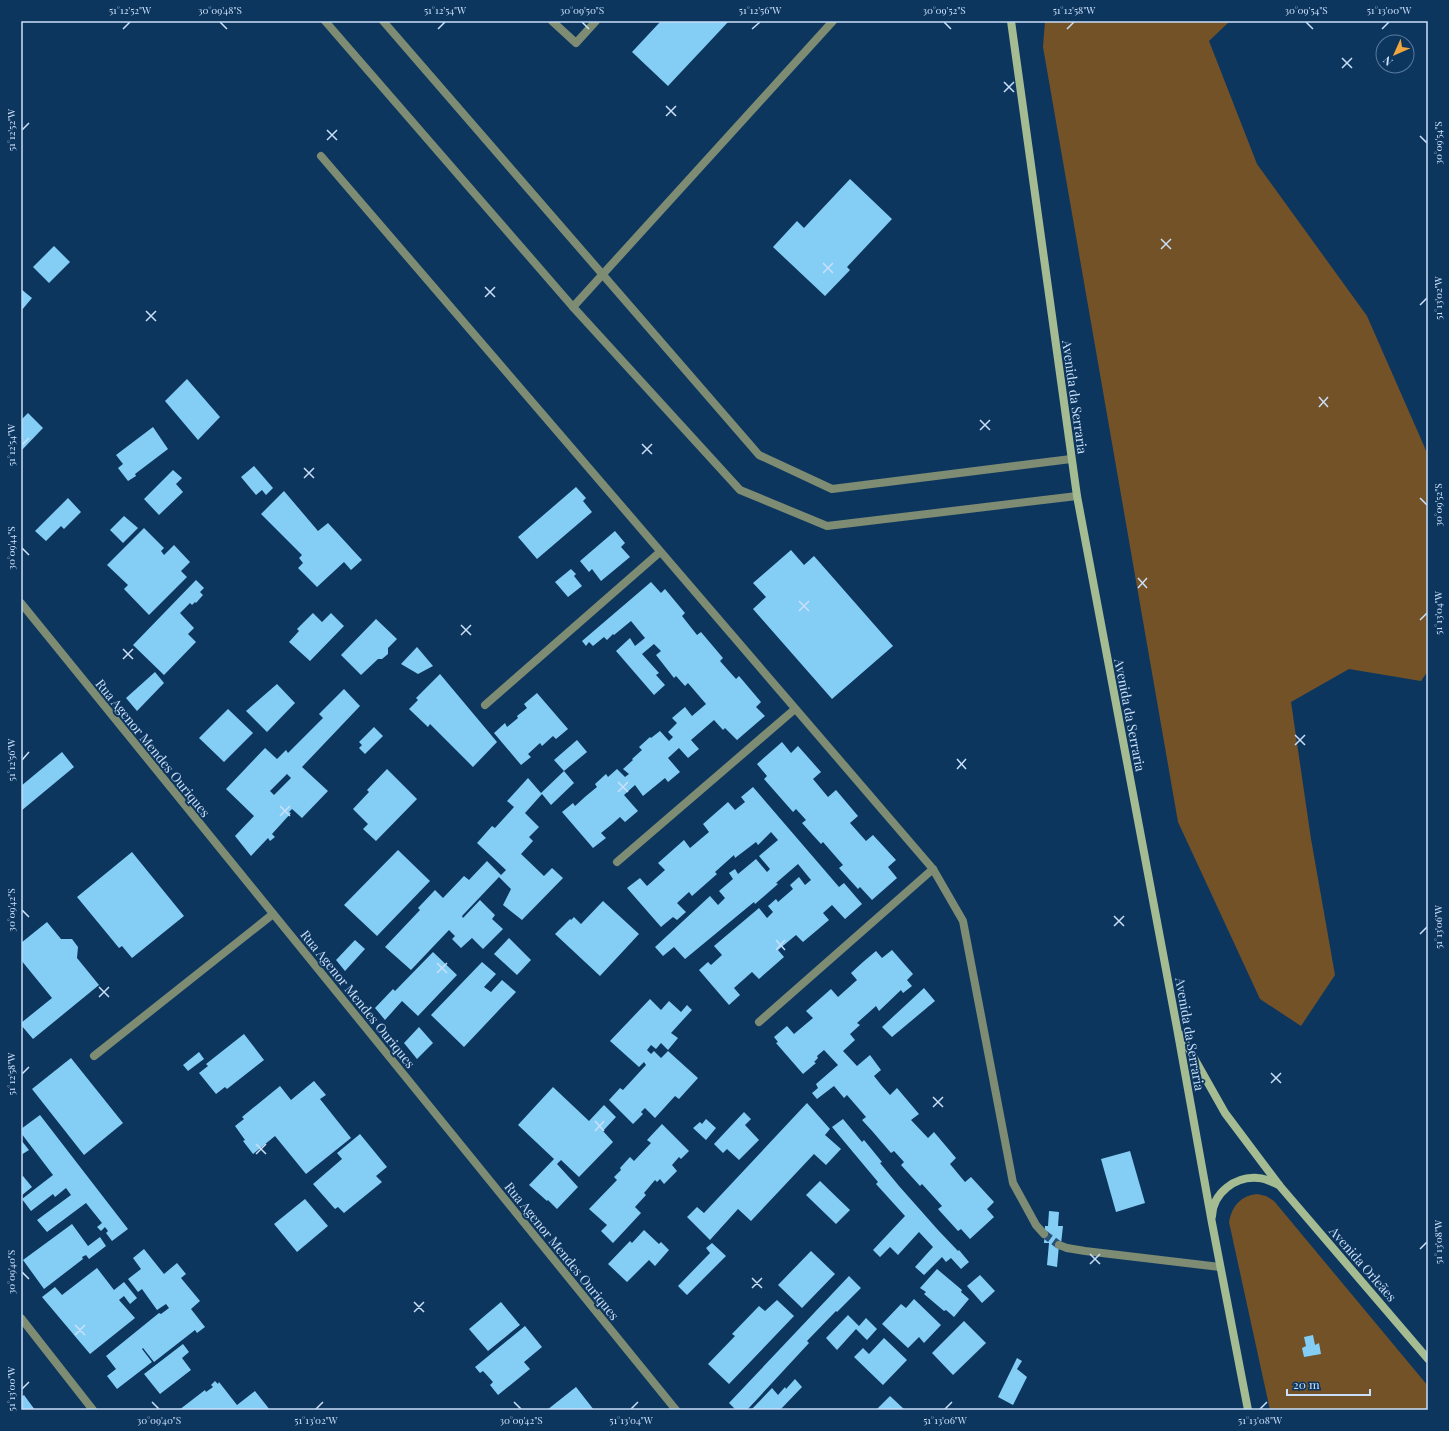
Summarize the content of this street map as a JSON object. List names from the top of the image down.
{
  "streets": {
    "main road": ["Avenida da Serraria", "Avenida Orleães"],
    "street": ["Rua Agenor Mendes Ouriques"]
  },
  "crossings": [
    ["Avenida da Serraria", "Avenida Orleães"]
  ],
  "scale_bar": "20 m",
  "north": "bottom left",
  "coordinates": [
    "51°12'52\"W",
    "30°09'48\"S",
    "51°12'54\"W",
    "30°09'50\"S",
    "51°12'56\"W",
    "30°09'52\"S",
    "51°12'58\"W",
    "30°09'54\"S",
    "51°13'00\"W",
    "51°13'02\"W",
    "30°09'44\"S",
    "51°13'04\"W",
    "30°09'42\"S",
    "51°13'06\"W",
    "51°13'08\"W",
    "30°09'40\"S"
  ]
}
